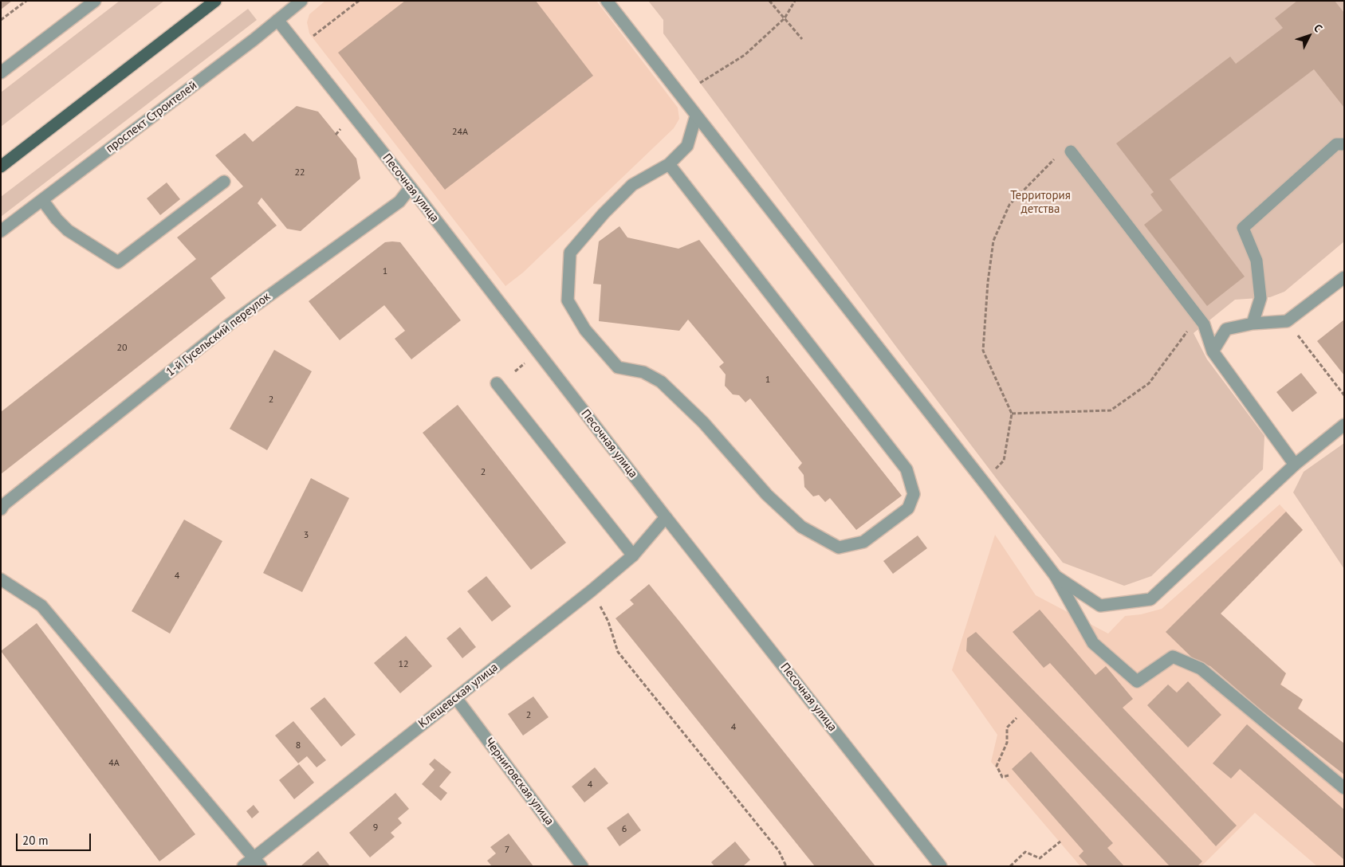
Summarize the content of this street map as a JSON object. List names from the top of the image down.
{
  "streets": {
    "street": [
      "проспект Строителей",
      "Песочная улица",
      "1-й Гусельский переулок",
      "Клещевская улица",
      "Черниговская улица"
    ]
  },
  "crossings": [
    ["проспект Строителей", "Песочная улица"],
    ["Песочная улица", "1-й Гусельский переулок"],
    ["Песочная улица", "Клещевская улица"],
    ["Клещевская улица", "Черниговская улица"]
  ],
  "parks": ["Территория детства"],
  "house_numbers": [
    "24А",
    "22",
    "1",
    "20",
    "1",
    "2",
    "2",
    "3",
    "4",
    "12",
    "2",
    "4",
    "8",
    "4А",
    "4",
    "9",
    "6",
    "7"
  ],
  "scale_bar": "20 m",
  "north": "top right"
}
